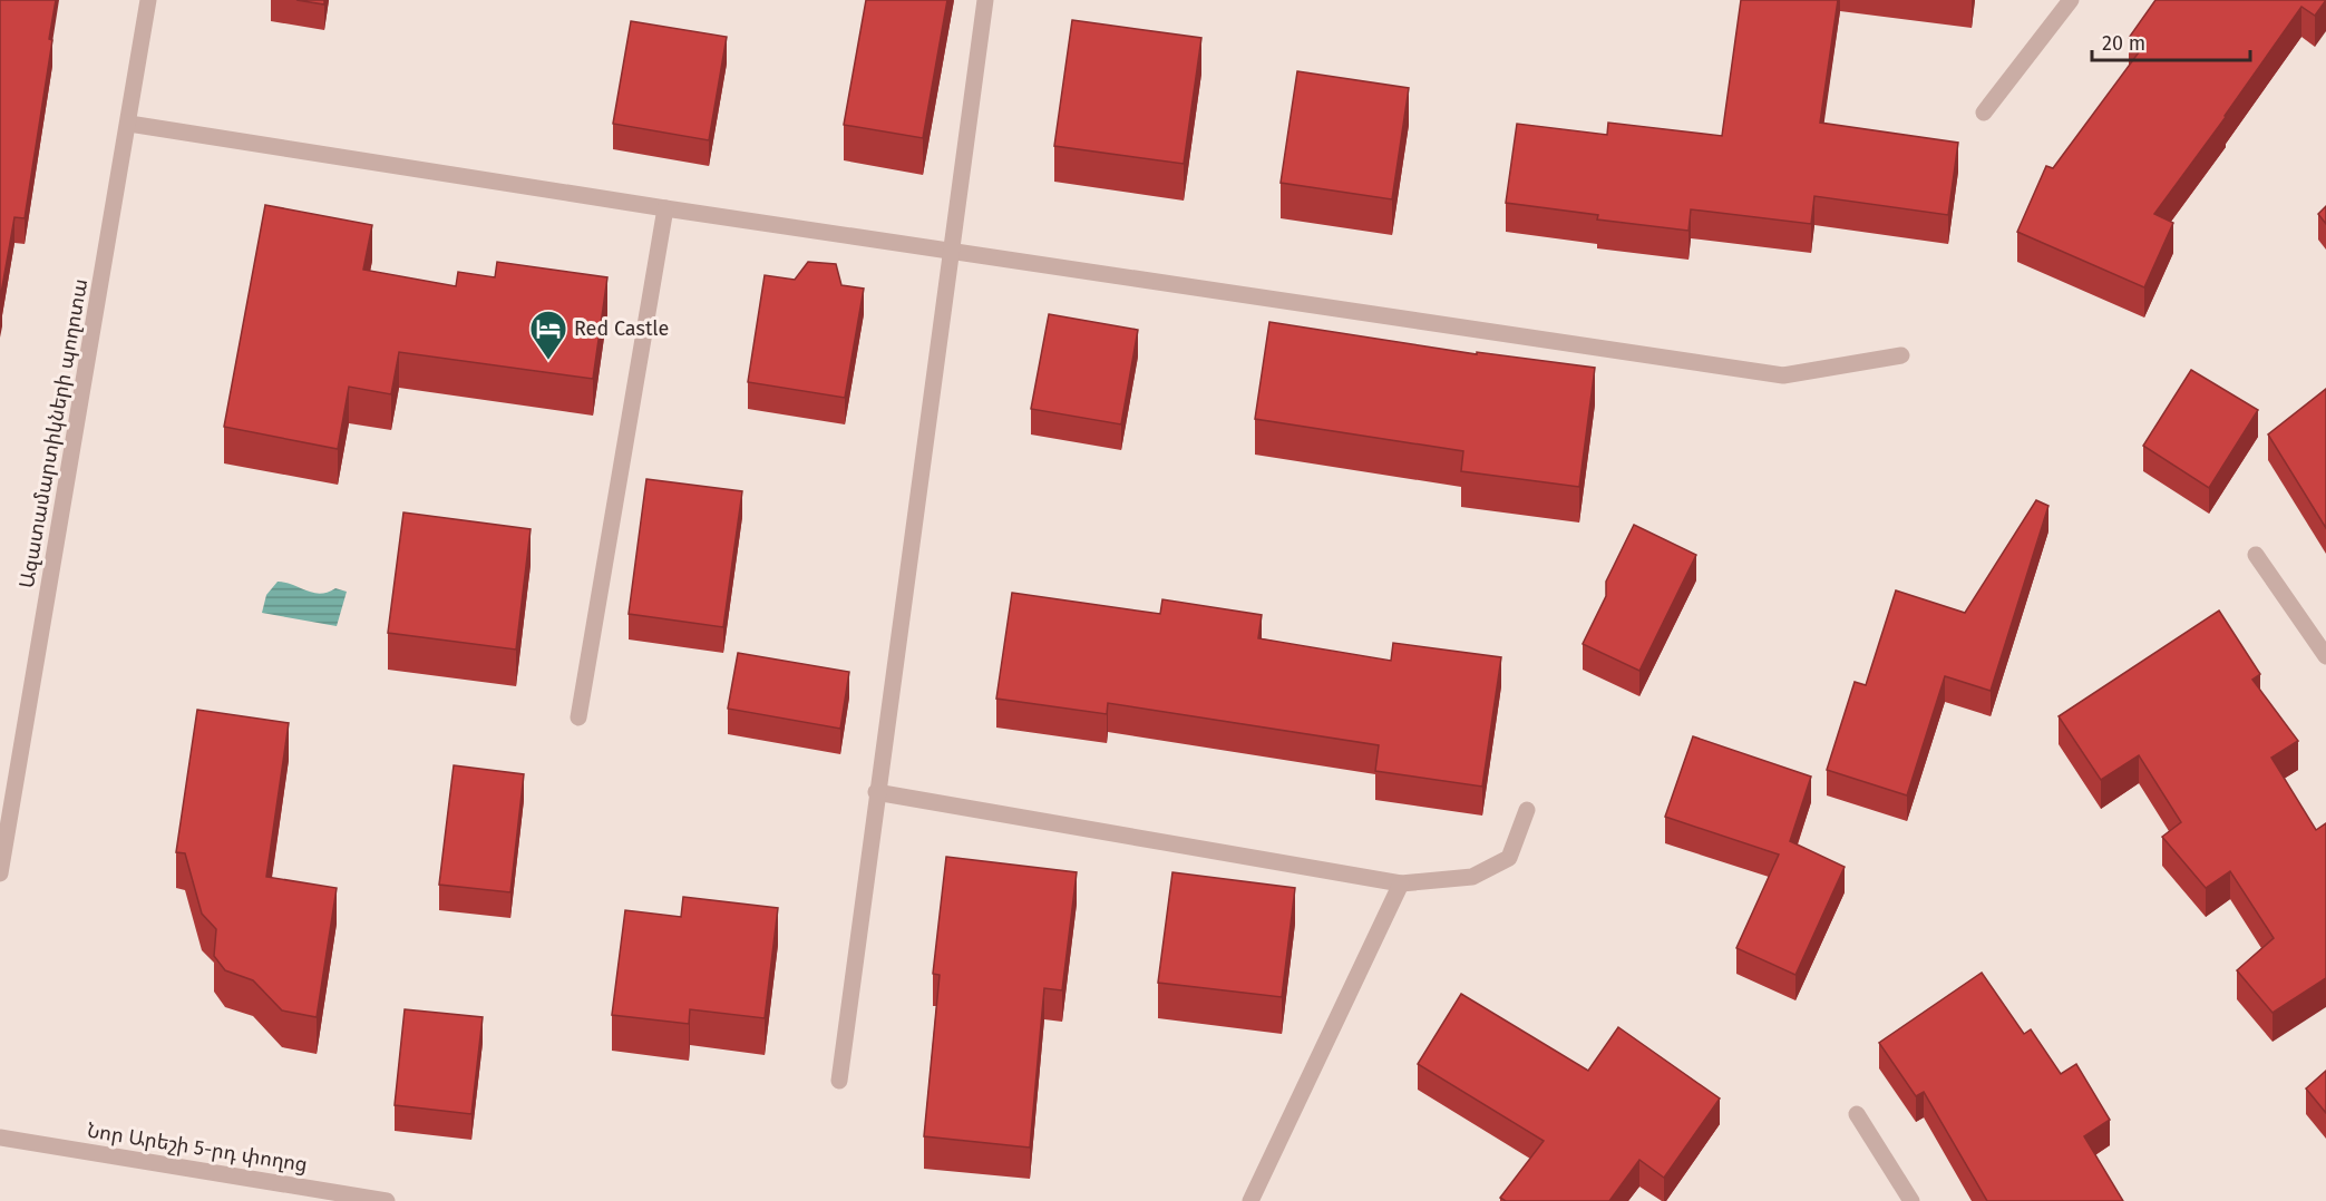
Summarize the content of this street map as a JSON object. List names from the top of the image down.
{
  "streets": {
    "street": ["Ազատամարտիկների պողոտա", "Նոր Արեշի 5-րդ փողոց"]
  },
  "places": {
    "hotel": ["Red Castle"]
  },
  "scale_bar": "20 m"
}
